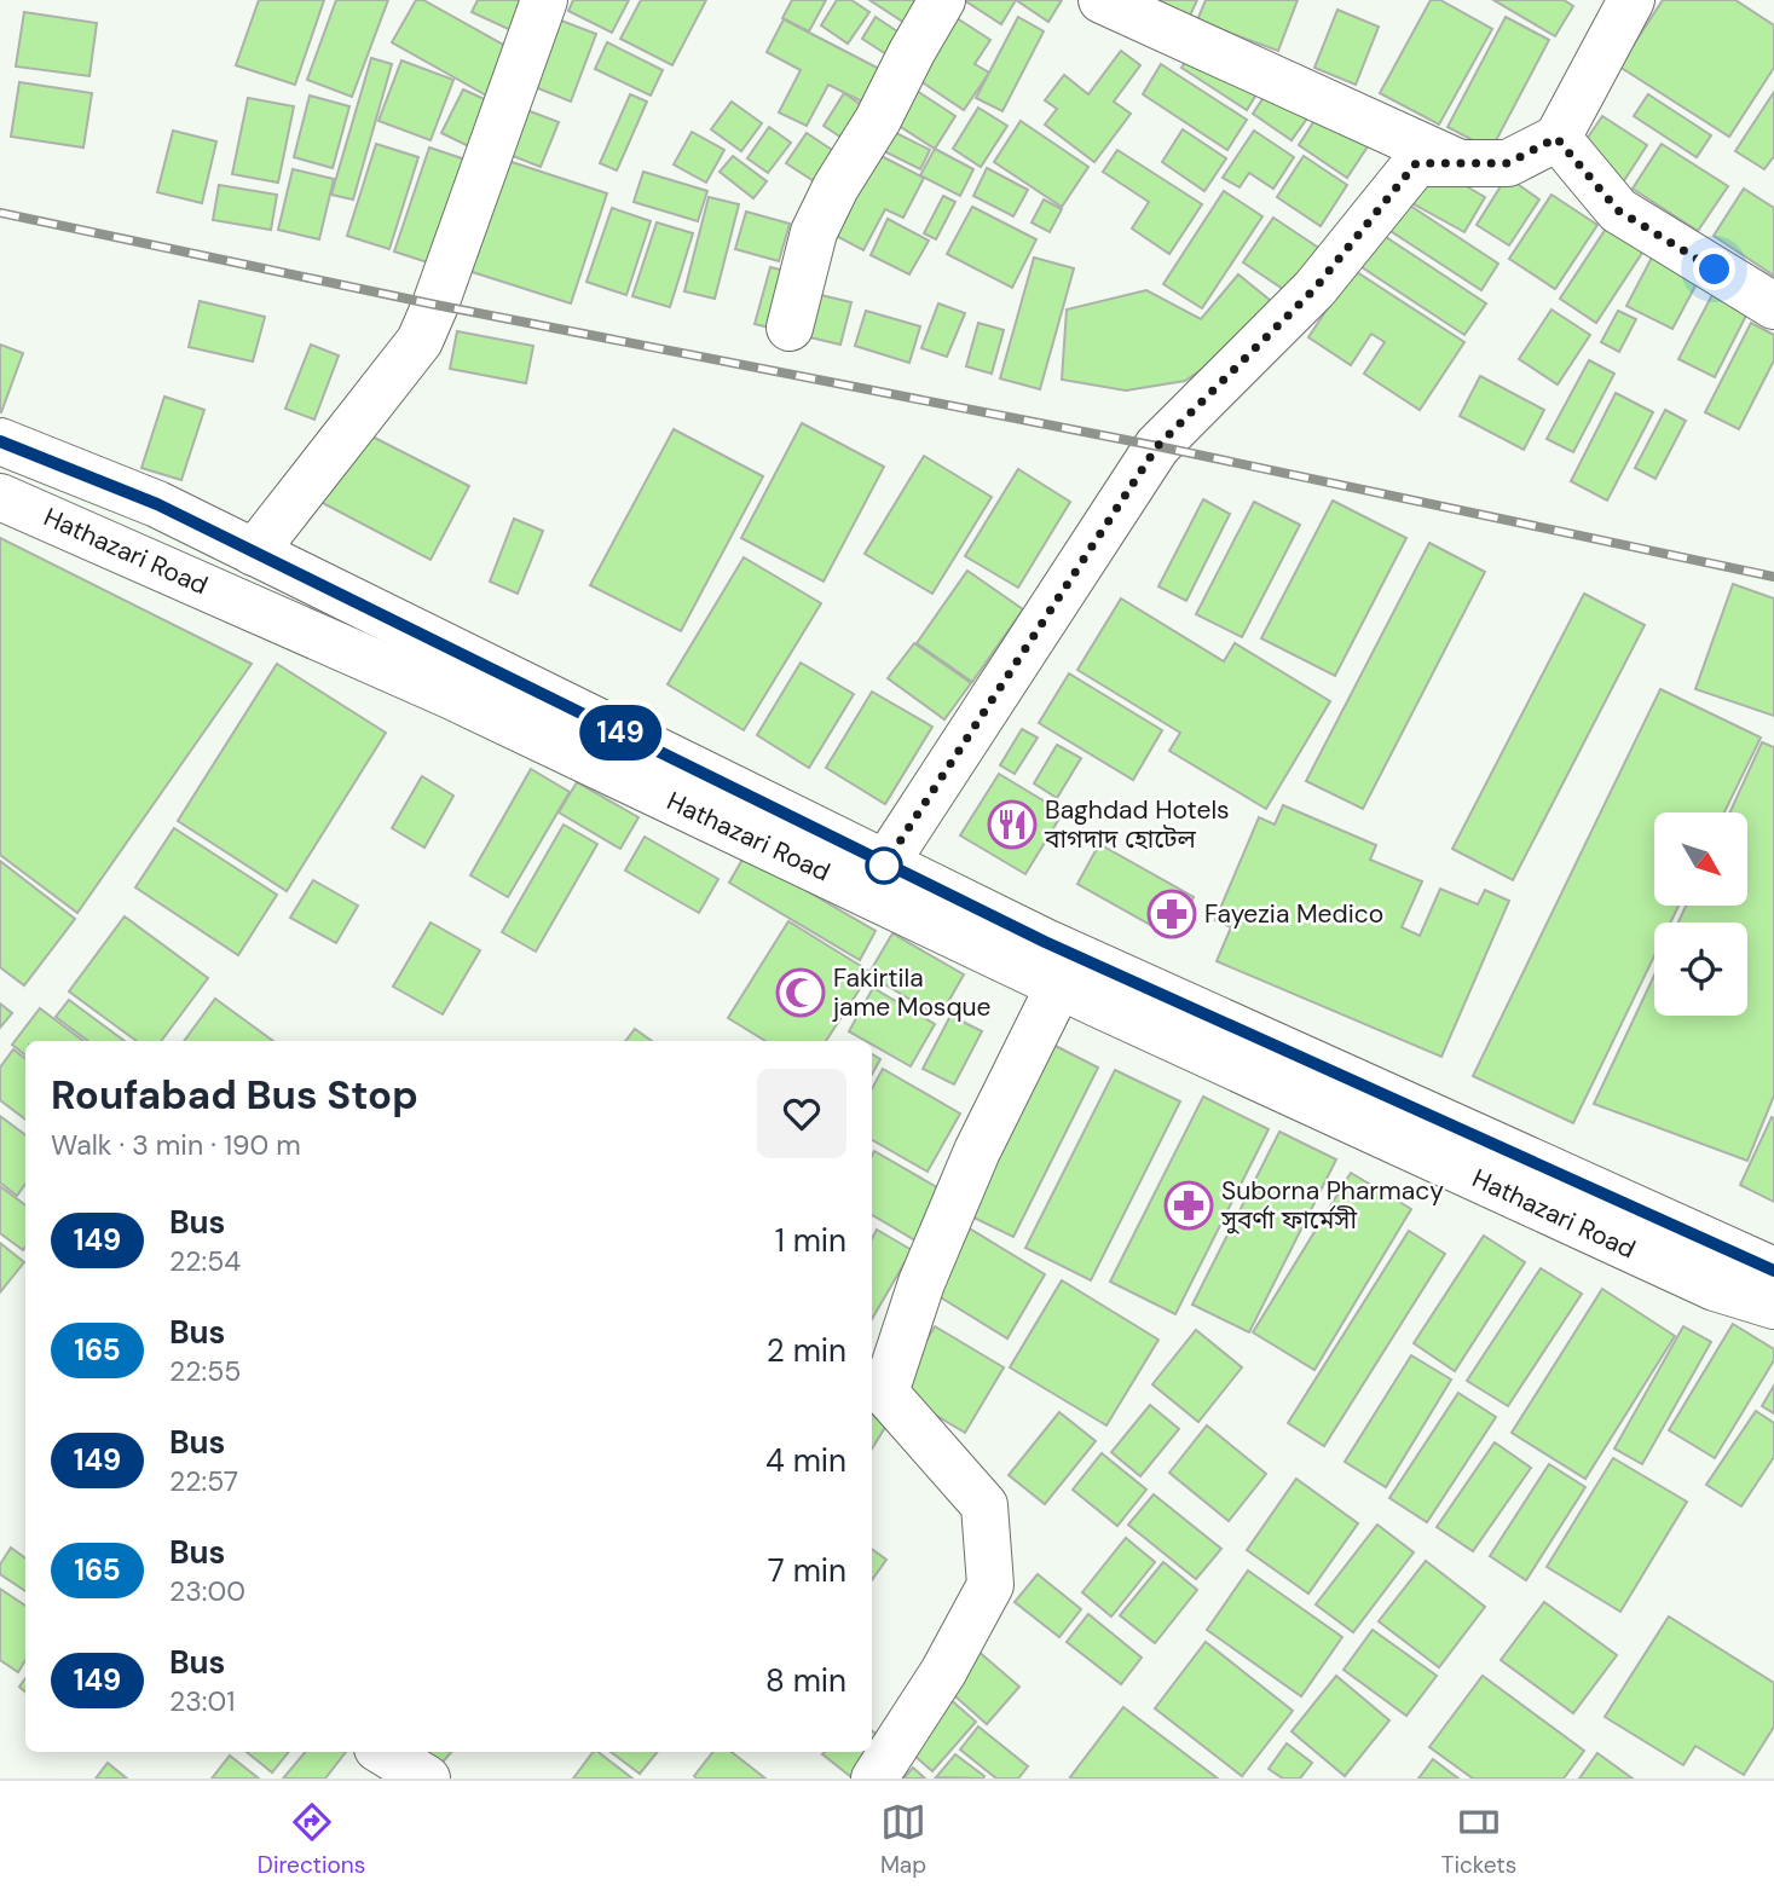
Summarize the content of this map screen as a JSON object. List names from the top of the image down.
{
  "streets": {
    "main road": ["Hathazari Road"]
  },
  "places": {
    "restaurant": ["Baghdad Hotels বাগদাদ হোটেল"],
    "pharmacy": ["Fayezia Medico", "Suborna Pharmacy সুবর্ণা ফার্মেসী"],
    "mosque": ["Fakirtila jame Mosque"]
  },
  "lines": ["bus line 149"],
  "north": "bottom right",
  "page": {
    "on_map": "149",
    "heading": ["Roufabad Bus Stop", "Walk · 3 min · 190 m"],
    "list": [
      {
        "mark": "149",
        "name": "Bus",
        "note": "22:54",
        "value": "1 min"
      },
      {
        "mark": "165",
        "name": "Bus",
        "note": "22:55",
        "value": "2 min"
      },
      {
        "mark": "149",
        "name": "Bus",
        "note": "22:57",
        "value": "4 min"
      },
      {
        "mark": "165",
        "name": "Bus",
        "note": "23:00",
        "value": "7 min"
      },
      {
        "mark": "149",
        "name": "Bus",
        "note": "23:01",
        "value": "8 min"
      }
    ],
    "tabs": ["Directions", "Map", "Tickets"]
  }
}
